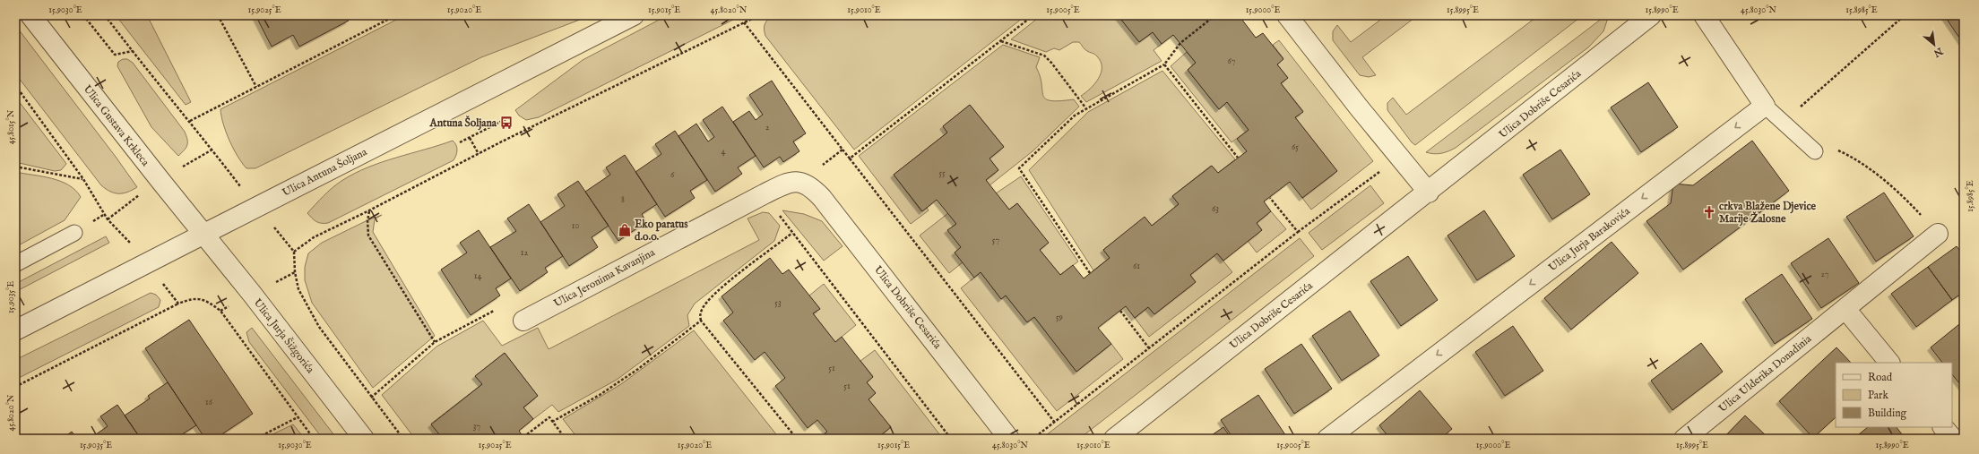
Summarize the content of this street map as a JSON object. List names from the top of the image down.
{
  "streets": {
    "street": [
      "Ulica Dobriše Cesarića",
      "Ulica Gustava Krkleca",
      "Ulica Antuna Šoljana",
      "Ulica Jurja Barakovića",
      "Ulica Jeronima Kavanjina",
      "Ulica Jurja Šižgorića",
      "Ulica Ulderika Donadinia"
    ]
  },
  "crossings": [
    ["Ulica Dobriše Cesarića", "Ulica Jeronima Kavanjina"],
    ["Ulica Gustava Krkleca", "Ulica Antuna Šoljana"],
    ["Ulica Gustava Krkleca", "Ulica Jurja Šižgorića"],
    ["Ulica Antuna Šoljana", "Ulica Jurja Šižgorića"]
  ],
  "one_way": ["Ulica Jurja Barakovića"],
  "places": {
    "bus stop": ["Antuna Šoljana"],
    "church": ["crkva Blažene Djevice Marije Žalosne"],
    "shop": ["Eko paratus d.o.o."]
  },
  "house_numbers": [
    "67",
    "2",
    "65",
    "4",
    "55",
    "6",
    "8",
    "63",
    "10",
    "57",
    "12",
    "61",
    "27",
    "14",
    "53",
    "59",
    "51",
    "51",
    "16",
    "37"
  ],
  "legend": ["Road", "Park", "Building"],
  "north": "bottom right",
  "coordinates": [
    "15.9030°E",
    "15.9025°E",
    "15.9020°E",
    "15.9015°E",
    "45.8020°N",
    "15.9010°E",
    "15.9005°E",
    "15.9000°E",
    "15.8995°E",
    "15.8990°E",
    "45.8030°N",
    "15.8985°E",
    "45.8015°N",
    "15.9035°E"
  ]
}
